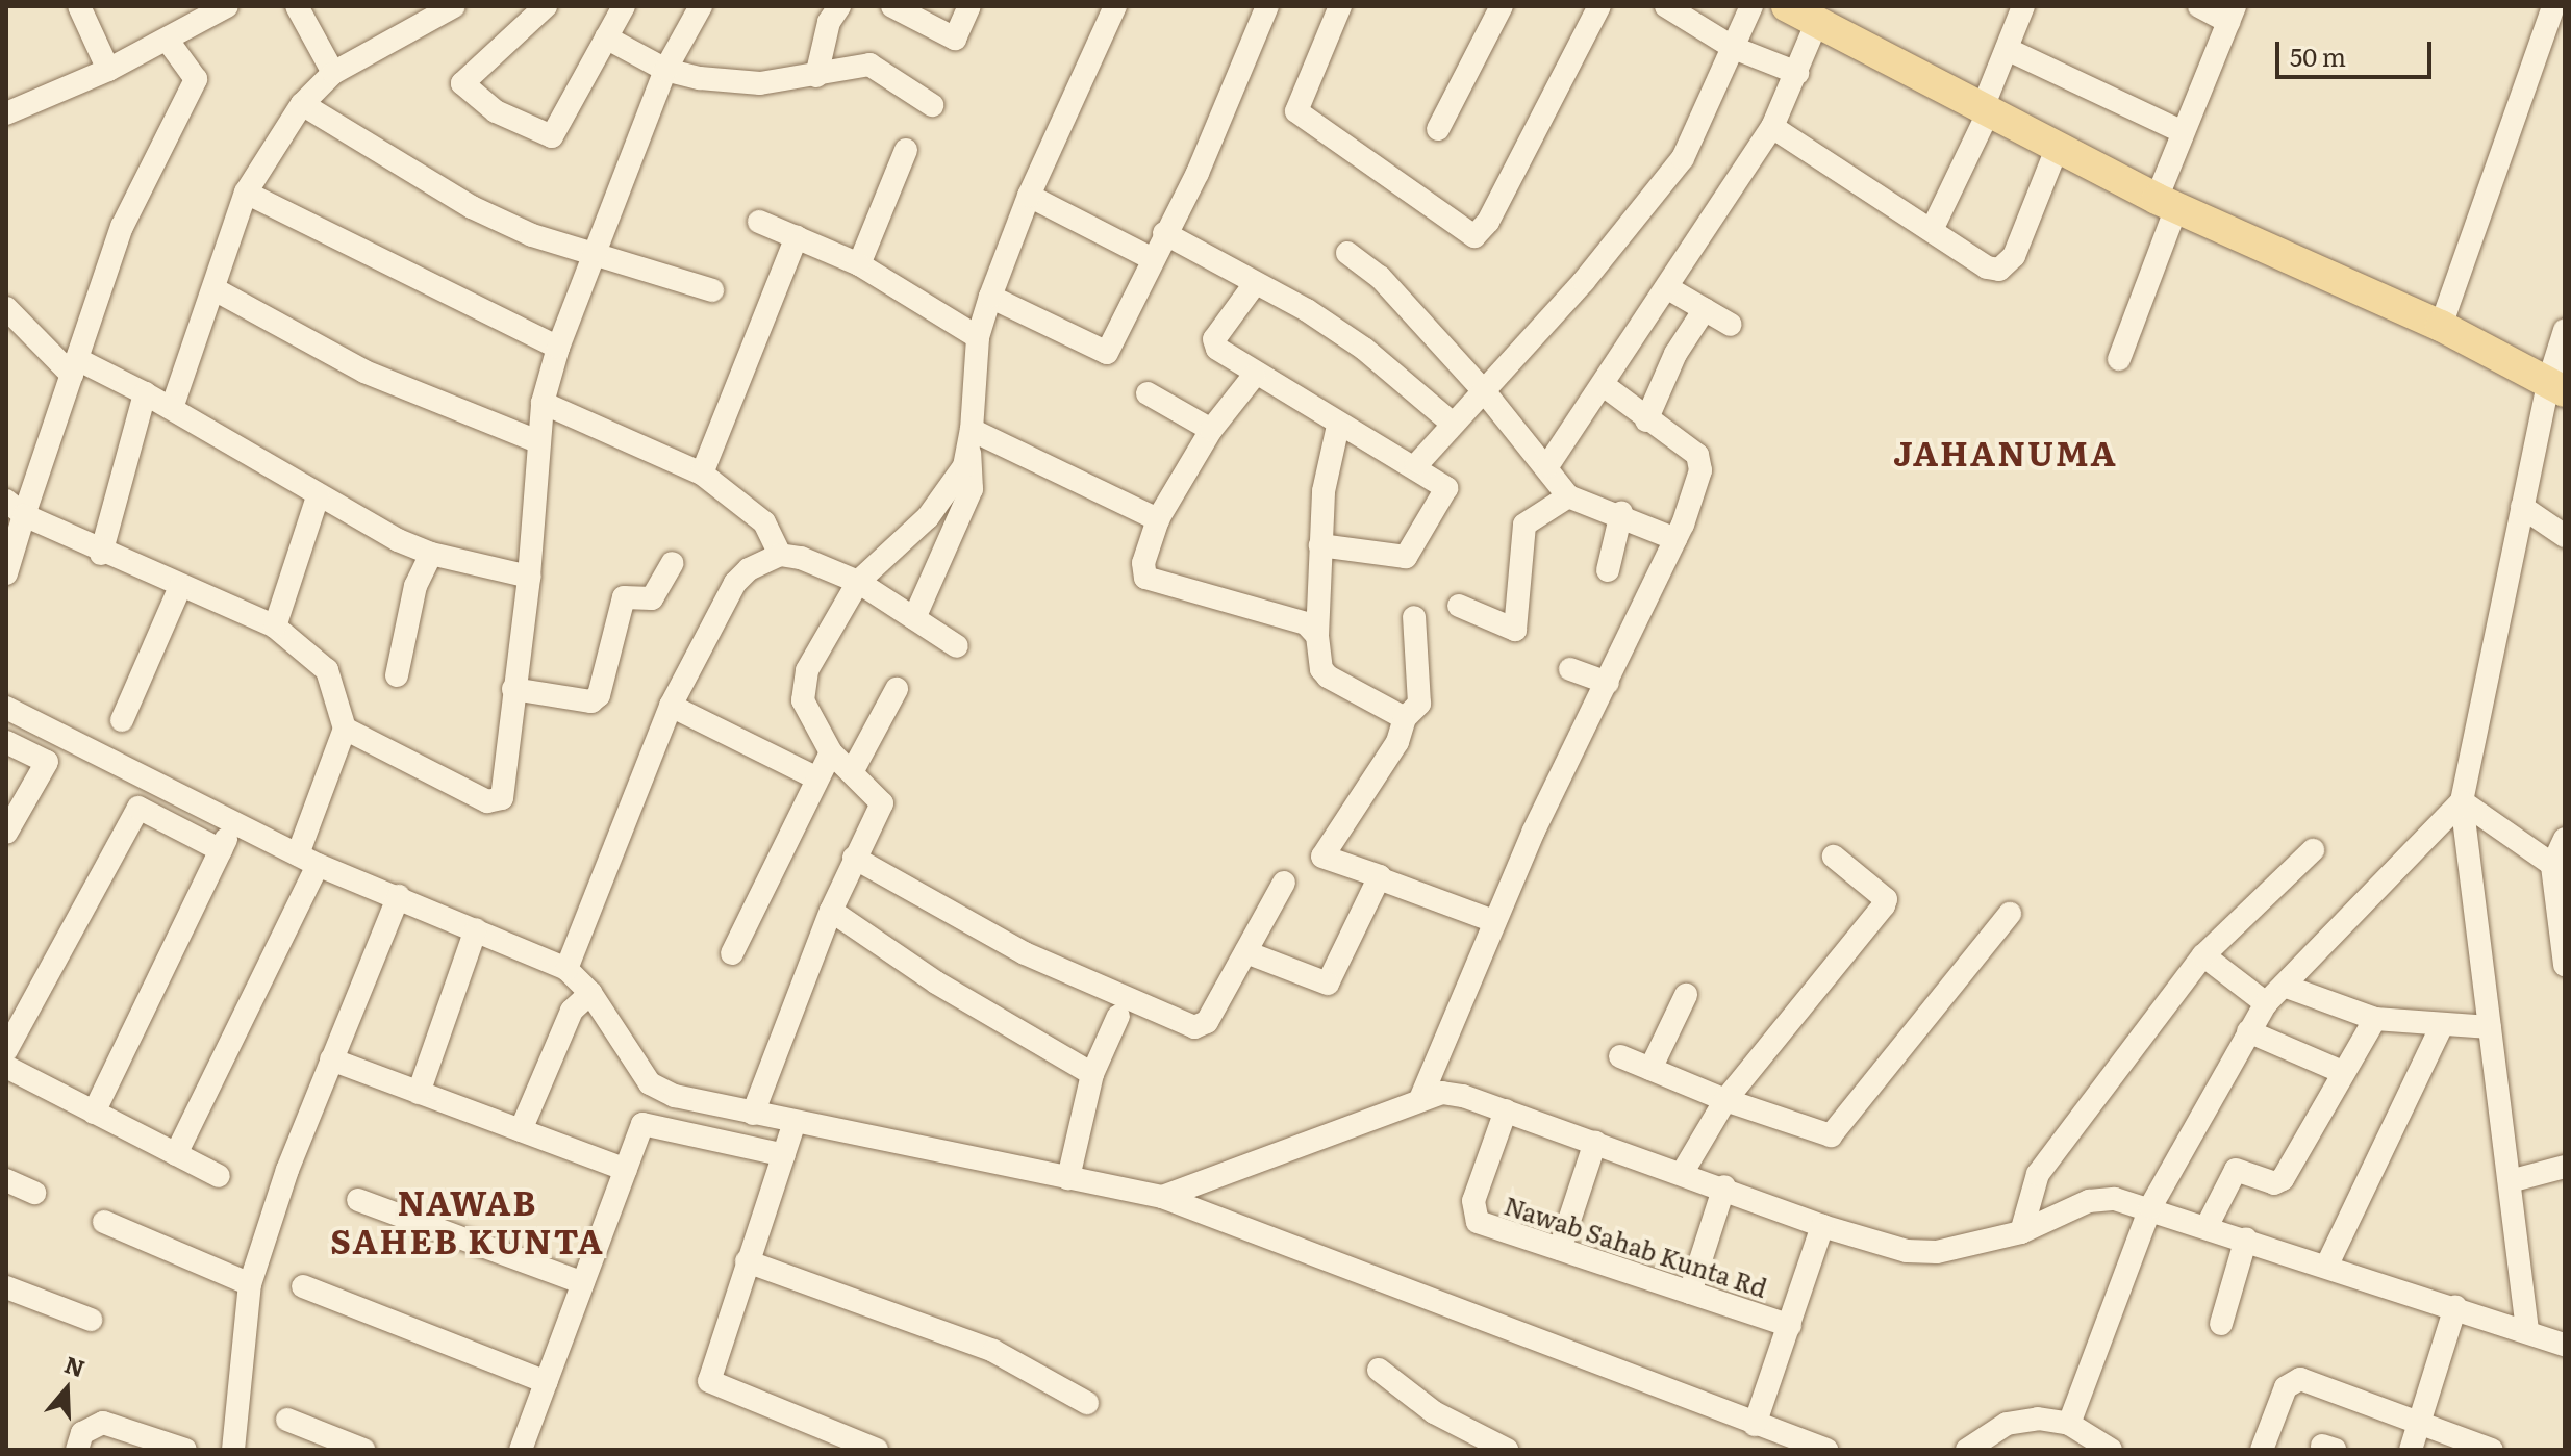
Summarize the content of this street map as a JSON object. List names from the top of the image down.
{
  "streets": {
    "street": ["Nawab Sahab Kunta Rd"]
  },
  "districts": ["JAHANUMA", "NAWAB SAHEB KUNTA"],
  "scale_bar": "50 m",
  "north": "top"
}
